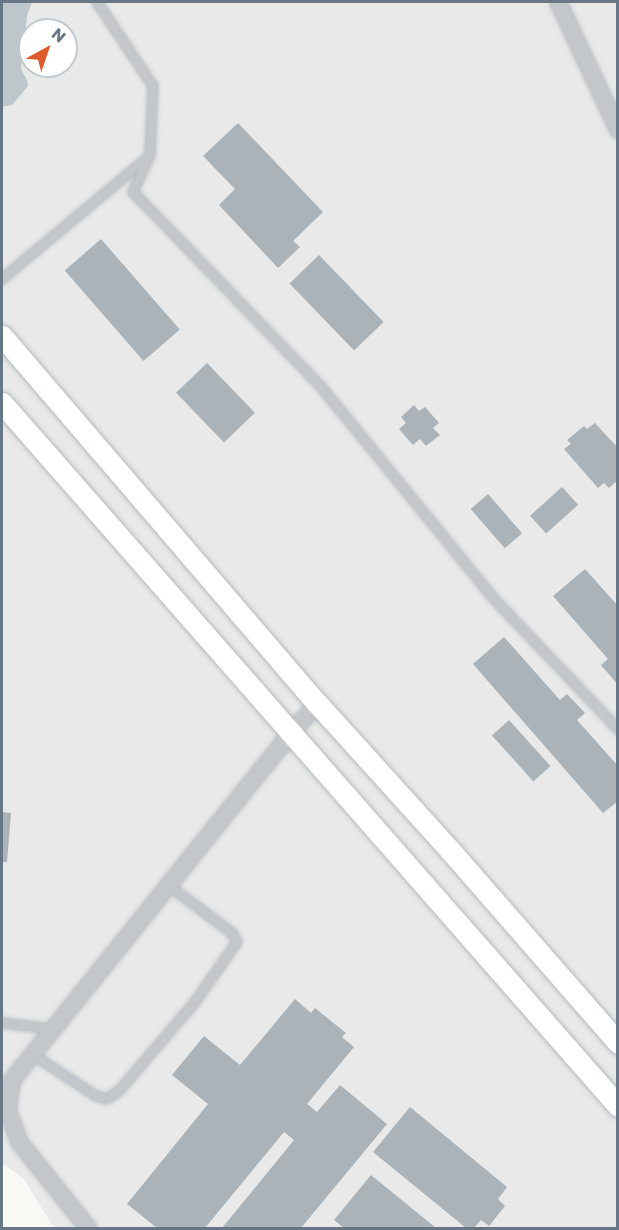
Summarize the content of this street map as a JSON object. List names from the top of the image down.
{
  "north": "top right"
}
